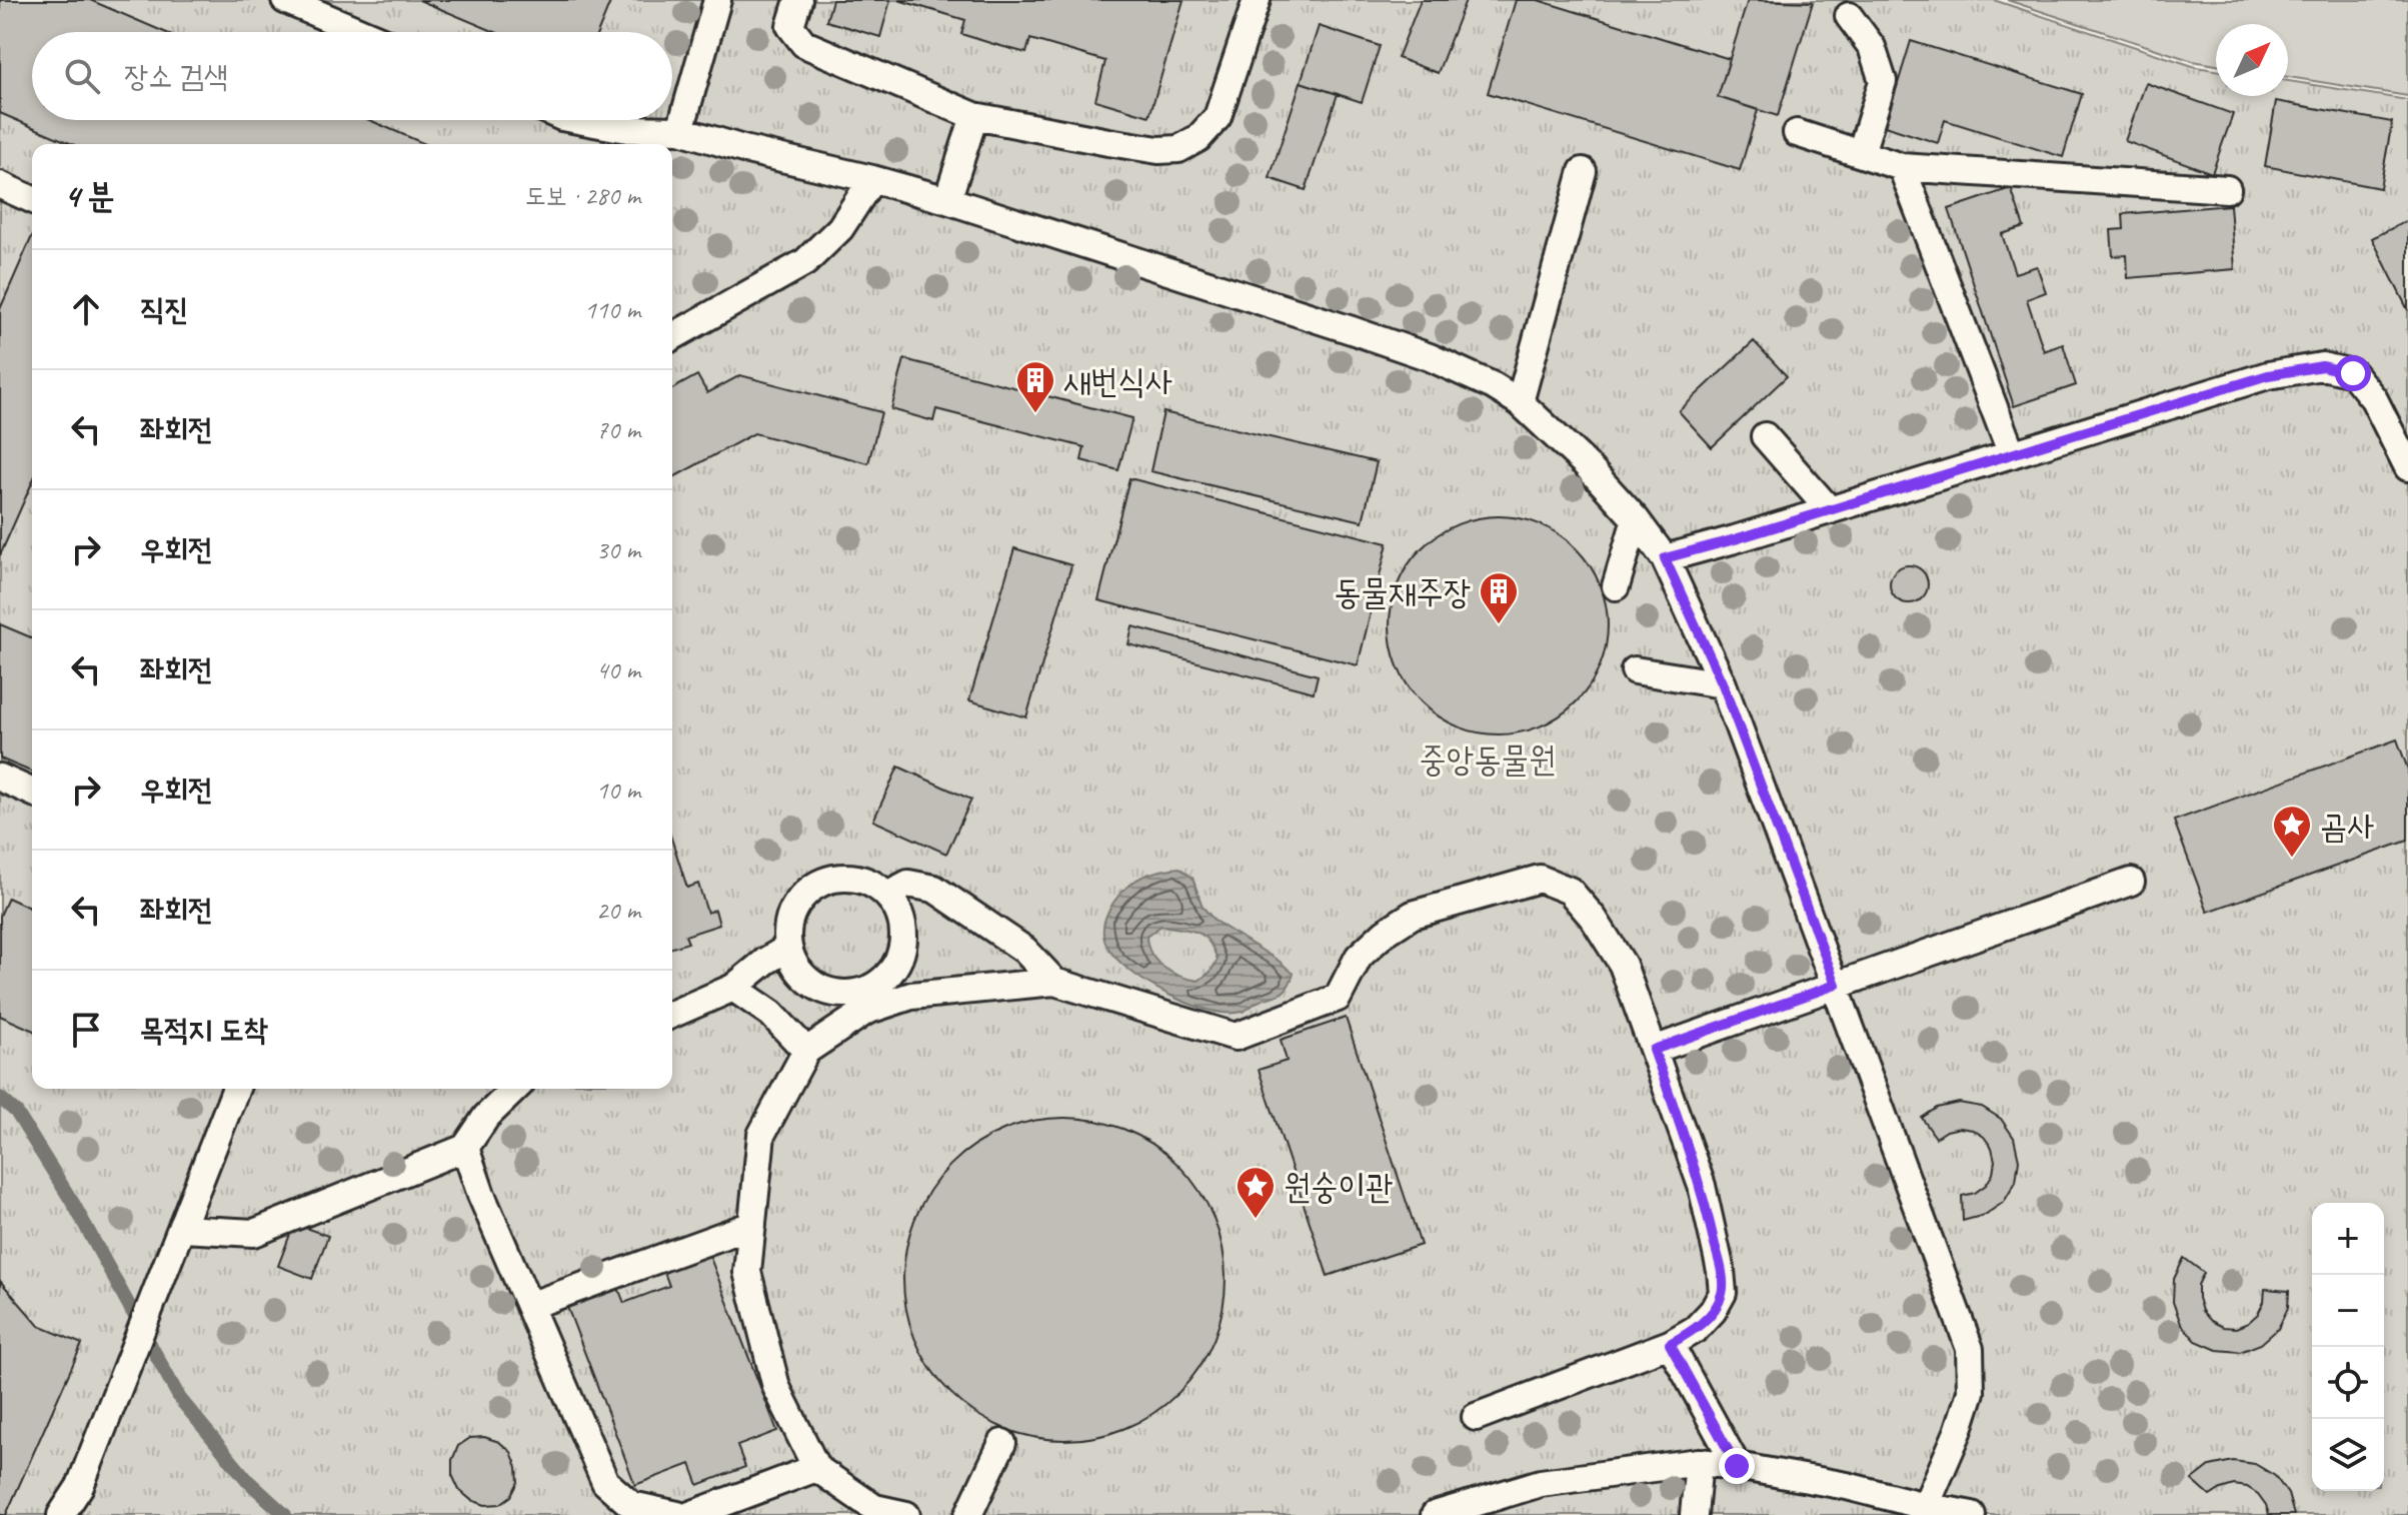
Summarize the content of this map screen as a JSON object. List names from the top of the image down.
{
  "parks": ["중앙동물원"],
  "places": {
    "building": ["새번식사", "동물재주장"],
    "place": ["곰사", "원숭이관"]
  },
  "north": "top right",
  "page": {
    "search": "장소 검색",
    "heading": ["4 분", "도보 · 280 m"],
    "list": [
      ["직진", "110 m"],
      ["좌회전", "70 m"],
      ["우회전", "30 m"],
      ["좌회전", "40 m"],
      ["우회전", "10 m"],
      ["좌회전", "20 m"],
      "목적지 도착"
    ],
    "map_buttons": ["+", "−"]
  }
}
